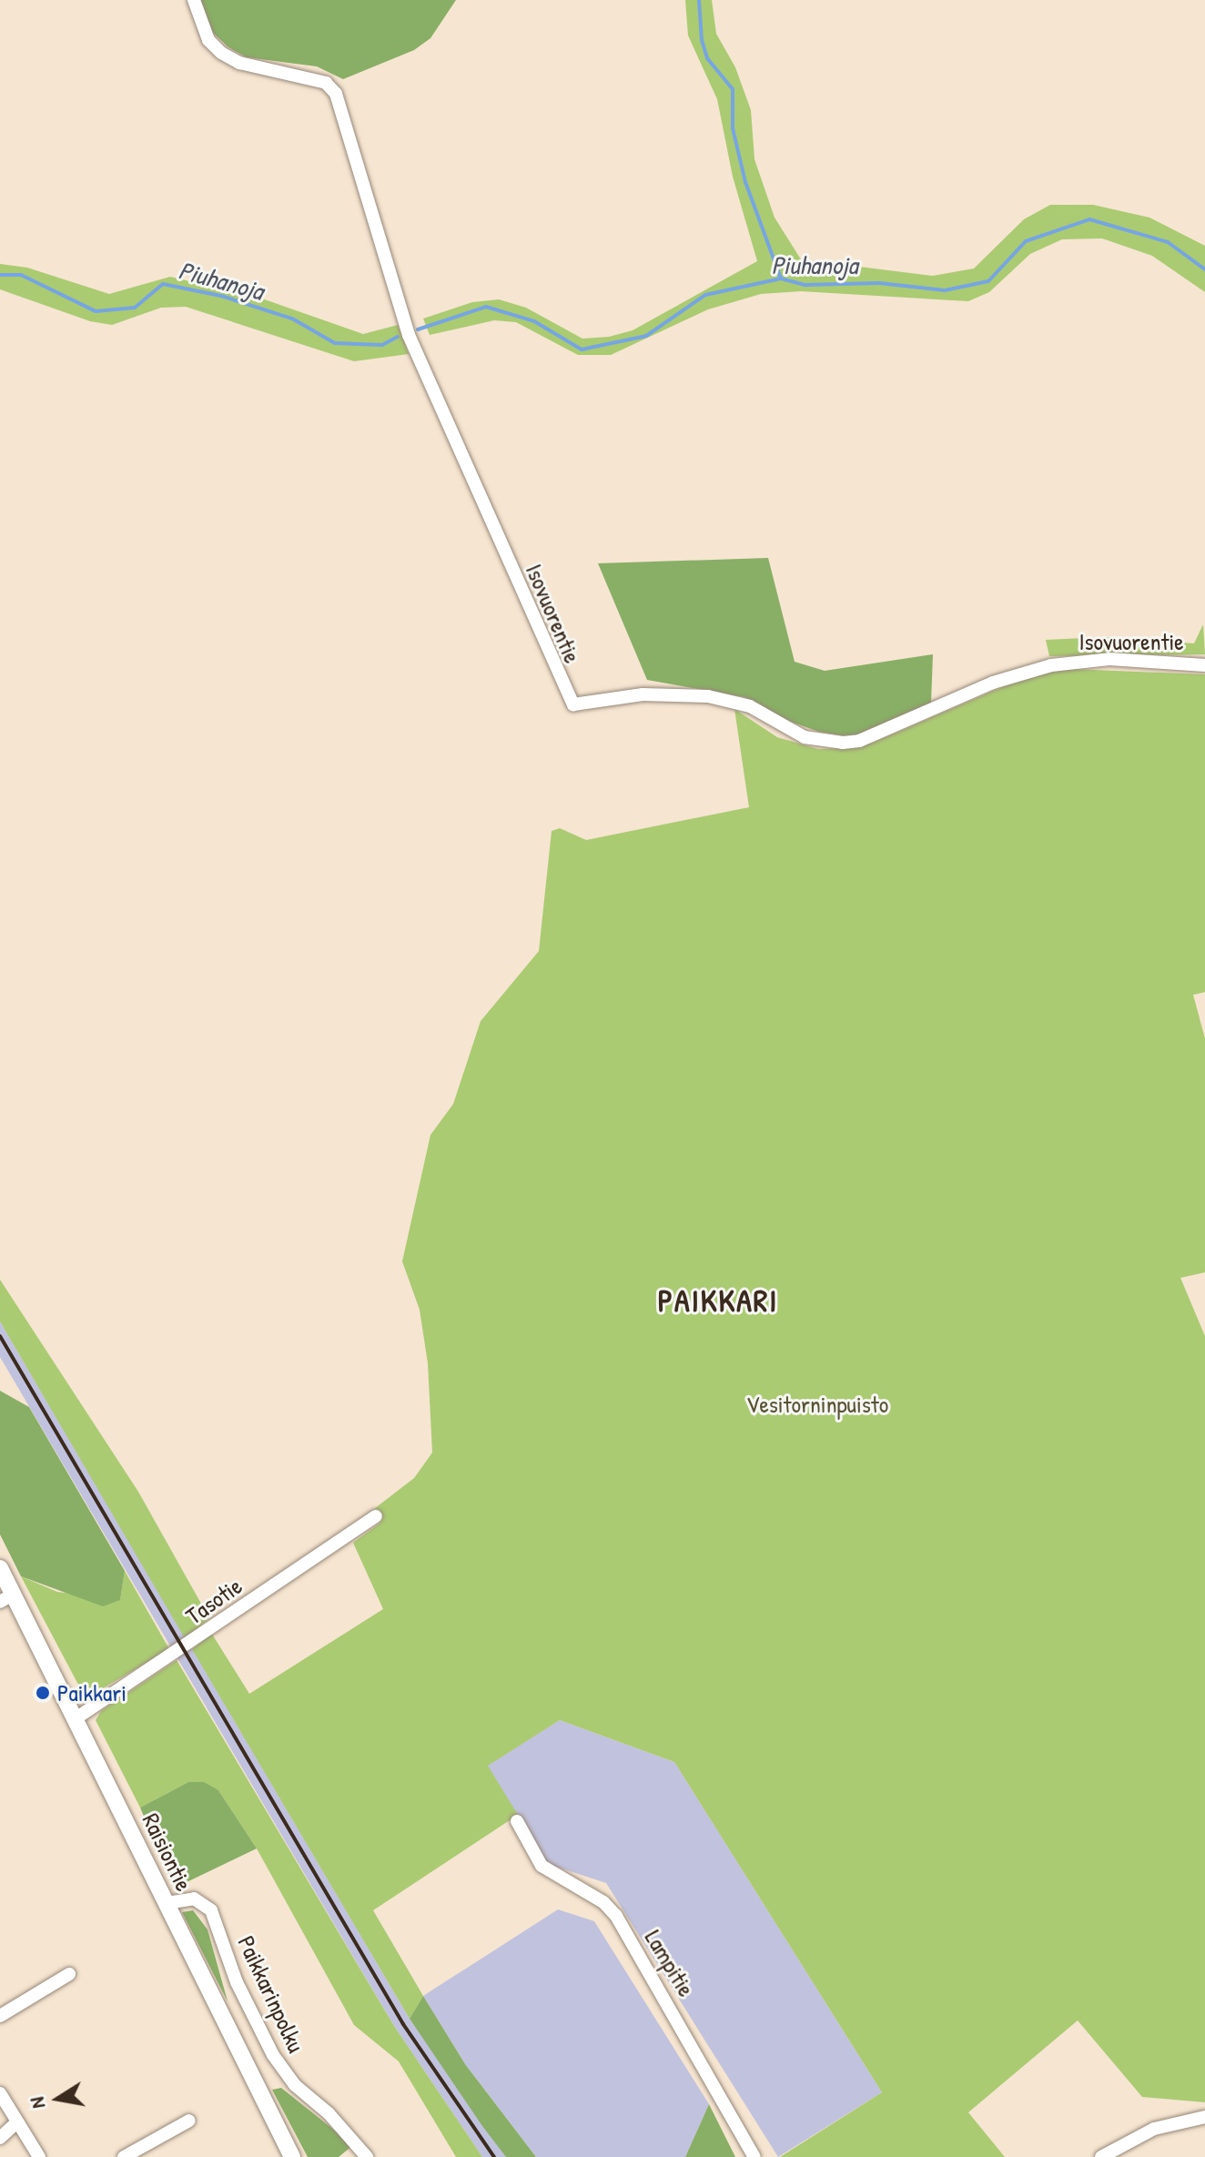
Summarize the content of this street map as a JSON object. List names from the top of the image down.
{
  "streets": {
    "main road": ["Raisiontie"],
    "street": [
      "Isovuorentie",
      "Tasotie",
      "Lampitie",
      "Paikkarinpolku"
    ]
  },
  "crossings": [
    ["Tasotie", "Raisiontie"],
    ["Raisiontie", "Paikkarinpolku"]
  ],
  "districts": ["PAIKKARI"],
  "water": ["Piuhanoja"],
  "parks": ["Vesitorninpuisto"],
  "places": ["Paikkari"],
  "north": "left"
}
